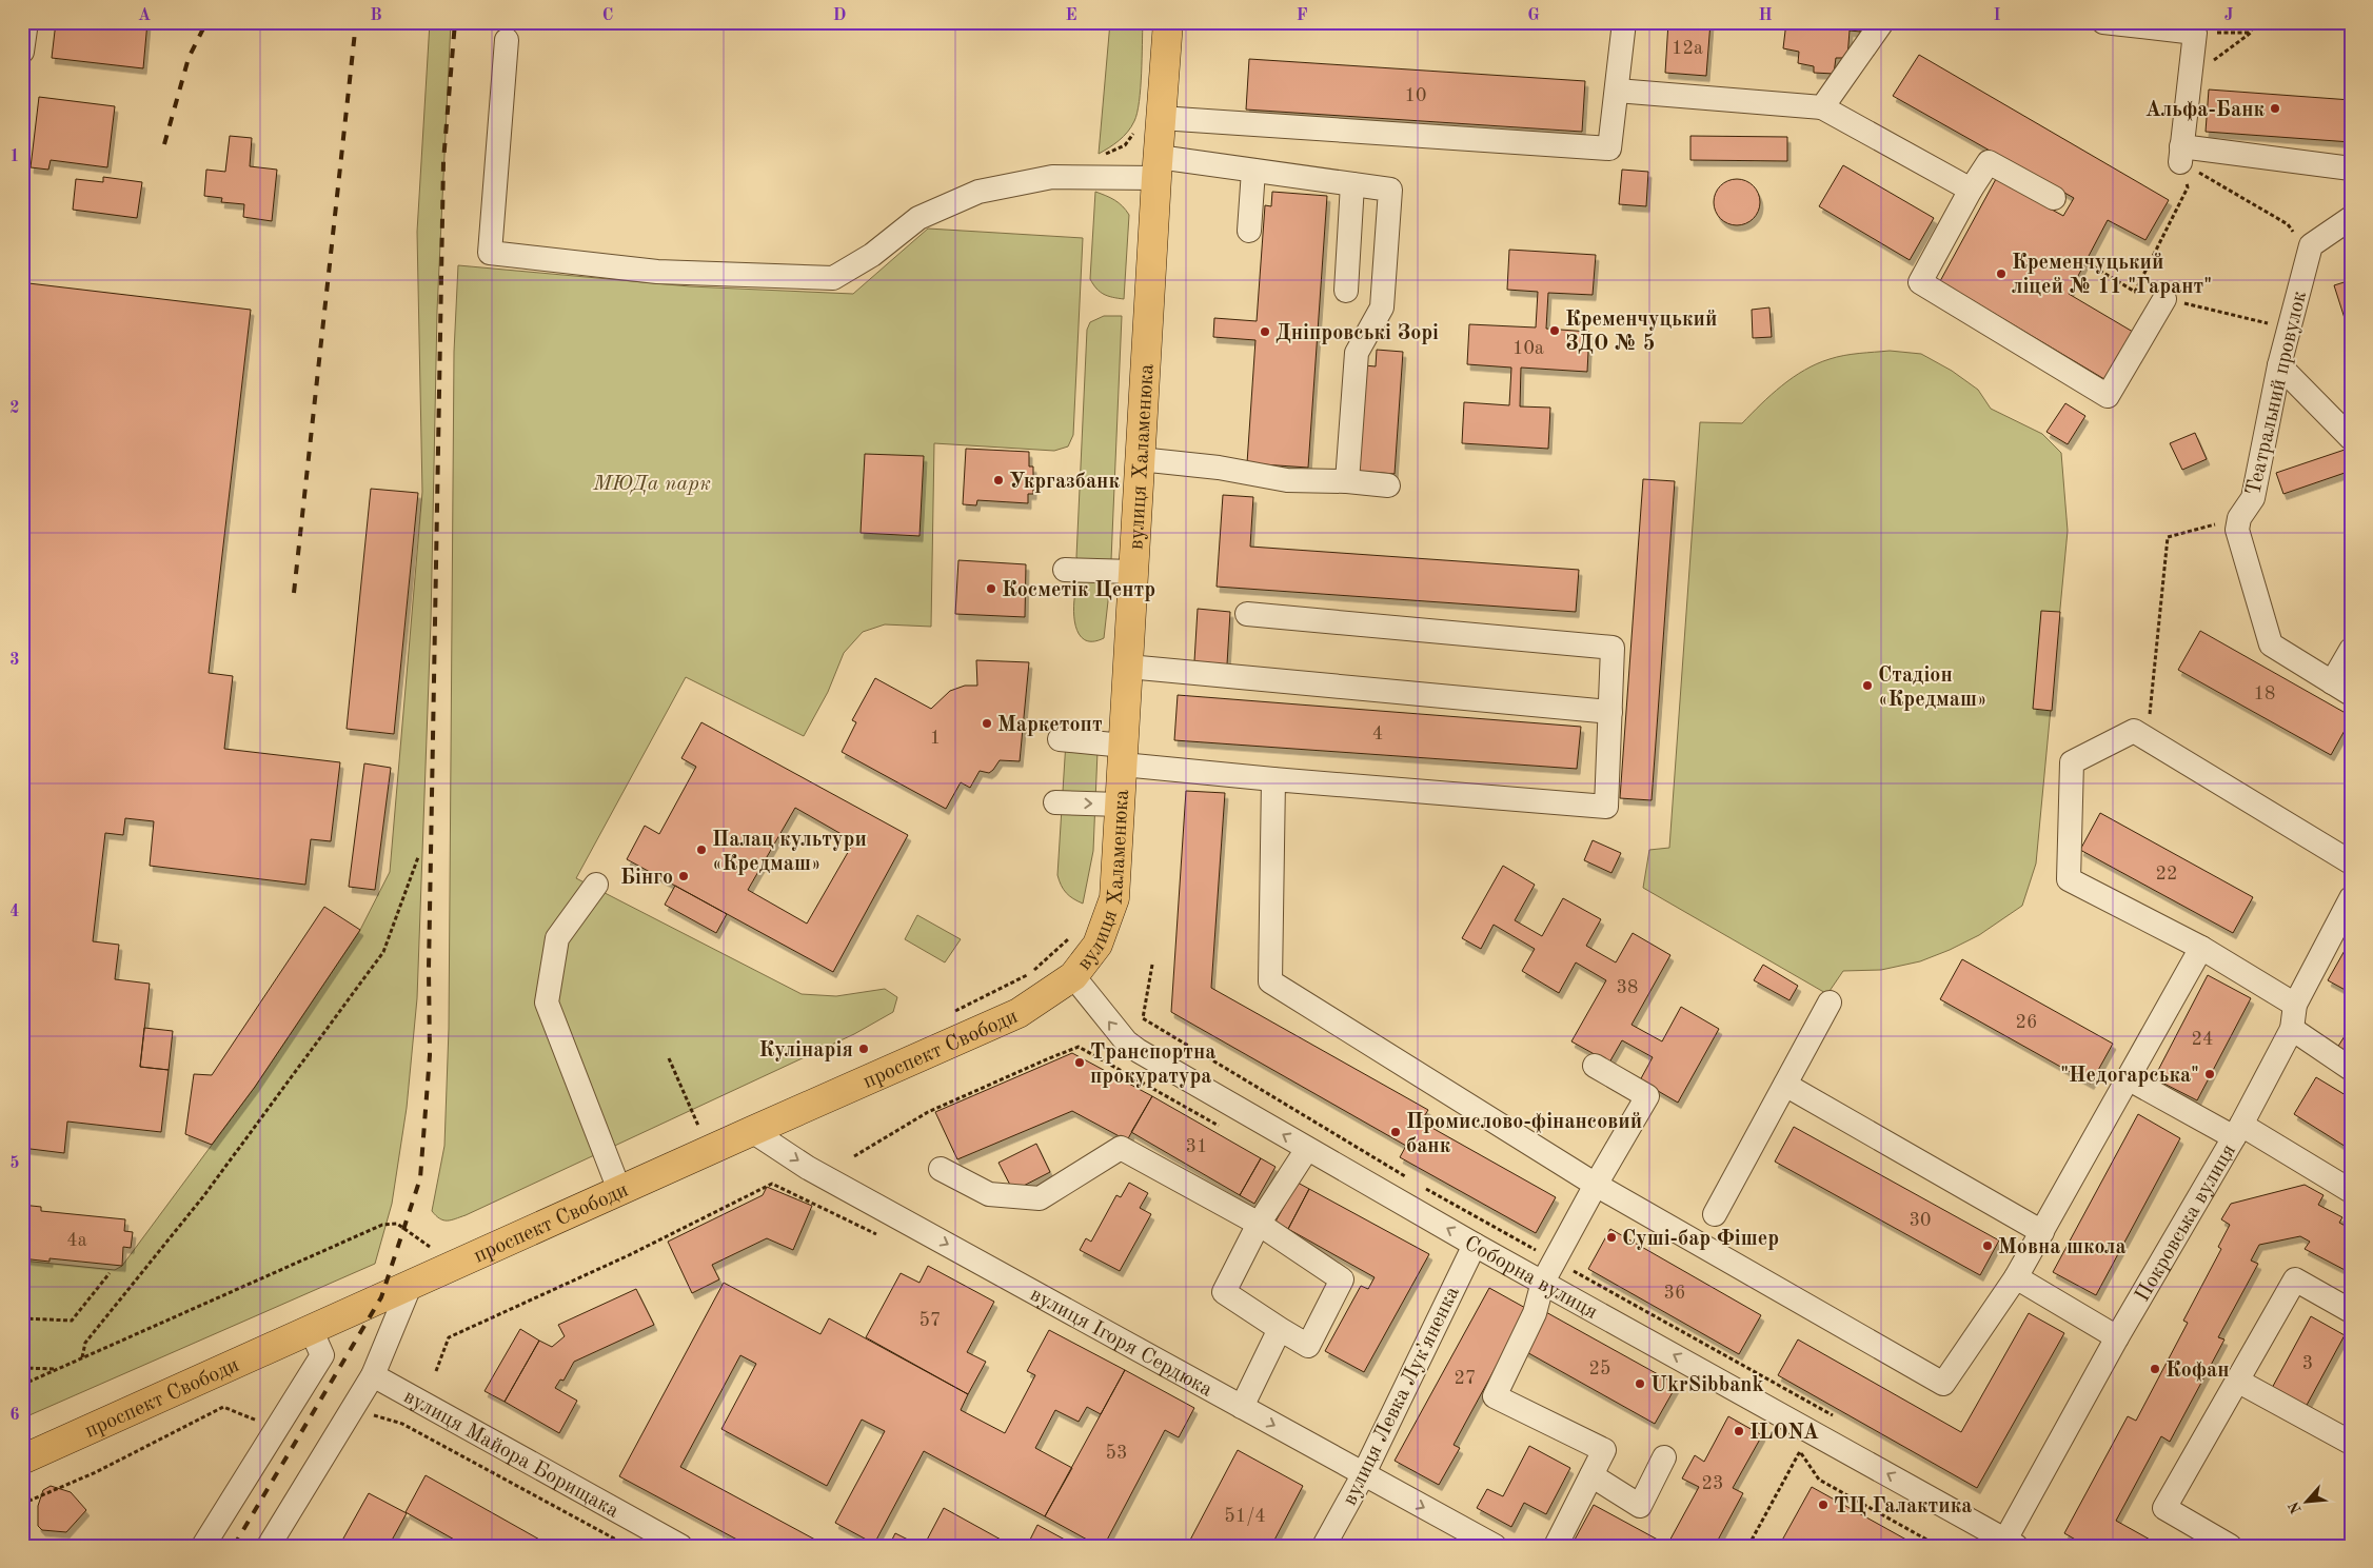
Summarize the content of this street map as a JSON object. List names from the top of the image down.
{
  "streets": {
    "highway": ["вулиця Халаменюка", "проспект Свободи"],
    "street": [
      "Театральний провулок",
      "Покровська вулиця",
      "Соборна вулиця",
      "вулиця Ігоря Сердюка",
      "вулиця Левка Лукʼяненка",
      "вулиця Майора Борищака"
    ]
  },
  "crossings": [
    ["вулиця Халаменюка", "проспект Свободи"],
    ["вулиця Халаменюка", "Соборна вулиця"],
    ["проспект Свободи", "Соборна вулиця"],
    ["проспект Свободи", "вулиця Ігоря Сердюка"],
    ["Покровська вулиця", "Соборна вулиця"],
    ["Соборна вулиця", "вулиця Левка Лукʼяненка"],
    ["вулиця Ігоря Сердюка", "вулиця Левка Лукʼяненка"]
  ],
  "one_way": ["Соборна вулиця", "вулиця Ігоря Сердюка"],
  "parks": ["МЮДа парк"],
  "places": [
    "Альфа-Банк",
    "Кременчуцький ліцей № 11 \"Гарант\"",
    "Кременчуцький ЗДО № 5",
    "Дніпровські Зорі",
    "Укргазбанк",
    "Косметік Центр",
    "Стадіон «Кредмаш»",
    "Маркетопт",
    "Палац культури «Кредмаш»",
    "Бінго",
    "Кулінарія",
    "Транспортна прокуратура",
    "\"Недогарська\"",
    "Промислово-фінансовий банк",
    "Суші-бар Фішер",
    "Мовна школа",
    "Кофан",
    "UkrSibbank",
    "ILONA",
    "ТЦ Галактика"
  ],
  "house_numbers": [
    "12а",
    "10",
    "10а",
    "18",
    "4",
    "1",
    "22",
    "38",
    "26",
    "24",
    "31",
    "30",
    "4а",
    "36",
    "57",
    "3",
    "25",
    "27",
    "53",
    "23",
    "51/4"
  ],
  "north": "bottom left",
  "grid": {
    "columns": [
      "A",
      "B",
      "C",
      "D",
      "E",
      "F",
      "G",
      "H",
      "I",
      "J"
    ],
    "rows": [
      "1",
      "2",
      "3",
      "4",
      "5",
      "6"
    ]
  }
}
